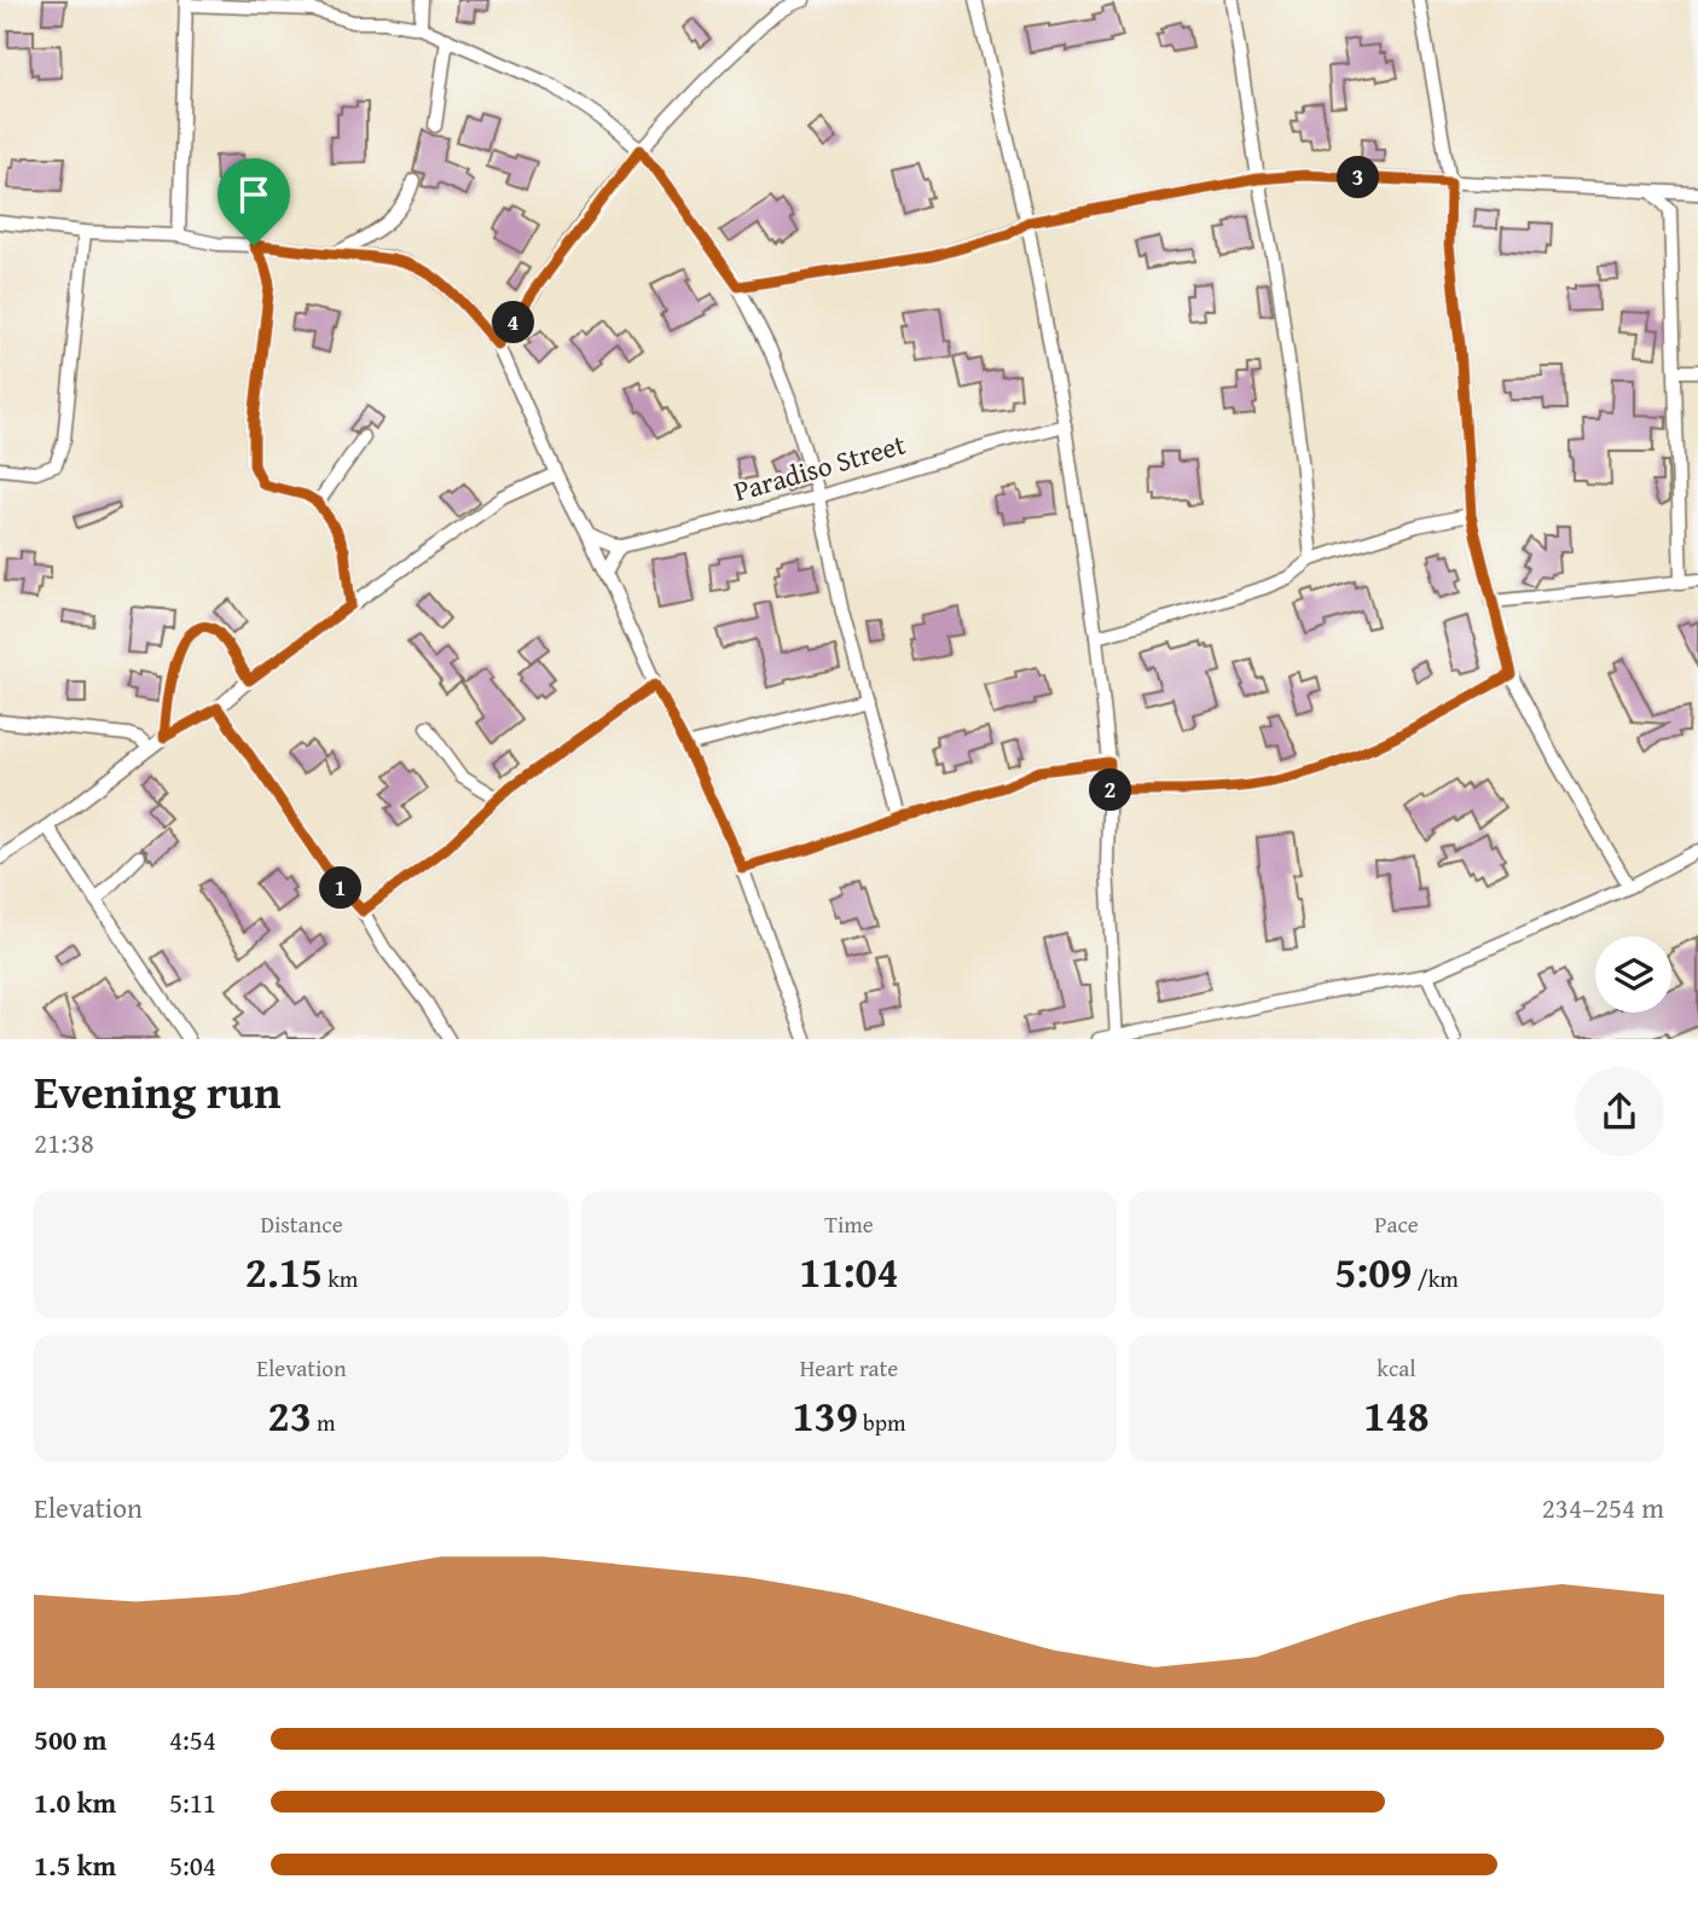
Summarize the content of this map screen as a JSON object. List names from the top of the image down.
{
  "streets": {
    "street": ["Paradiso Street"]
  },
  "page": {
    "pins": [
      "3",
      "4",
      "2",
      "1"
    ],
    "heading": ["Evening run", "21:38"],
    "stats": [
      ["Distance", "2.15 km"],
      ["Time", "11:04"],
      ["Pace", "5:09 /km"],
      ["Elevation", "23 m"],
      ["Heart rate", "139 bpm"],
      ["kcal", "148"]
    ],
    "chart": ["Elevation", "234–254 m"],
    "list": [
      {
        "name": "500 m",
        "note": "4:54"
      },
      {
        "name": "1.0 km",
        "note": "5:11"
      },
      {
        "name": "1.5 km",
        "note": "5:04"
      }
    ]
  }
}
